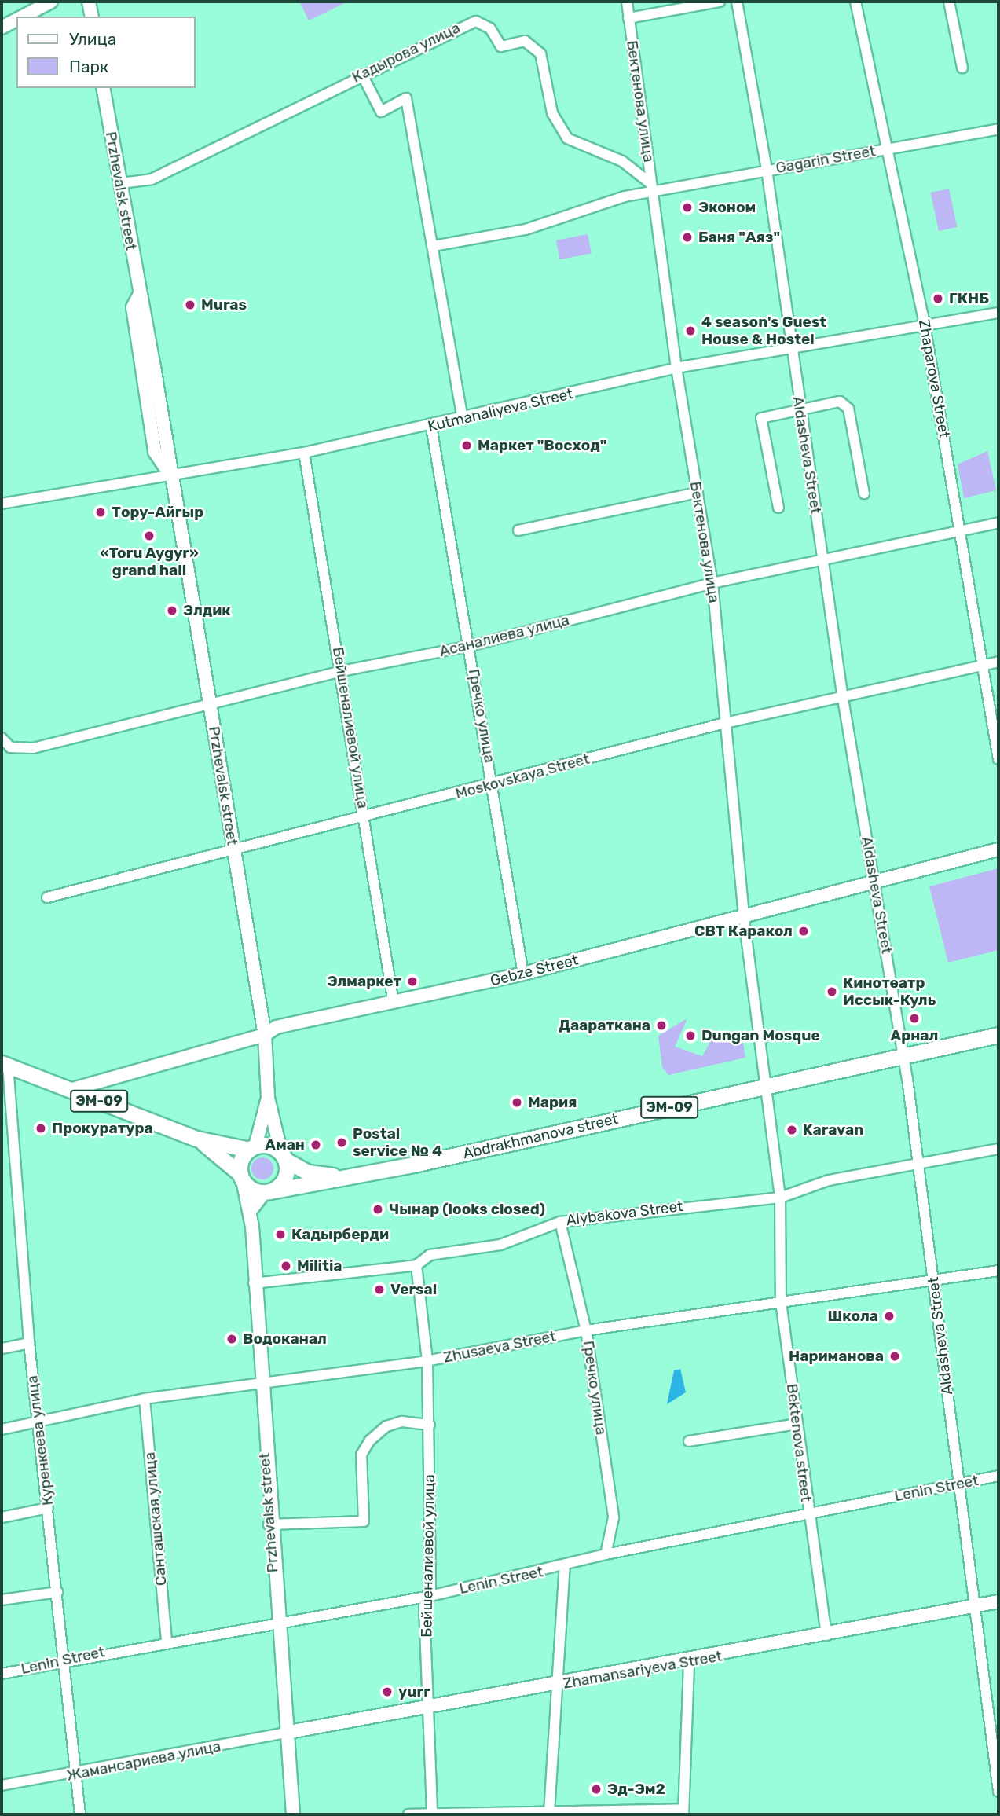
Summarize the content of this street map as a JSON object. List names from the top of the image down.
{
  "streets": {
    "highway": ["ЭМ-09", "Abdrakhmanova street"],
    "main road": ["Przhevalsk street", "Gebze Street", "Zhamansariyeva Street"],
    "street": [
      "Кадырова улица",
      "Бектенова улица",
      "Gagarin Street",
      "Zhaparova Street",
      "Kutmanaliyeva Street",
      "Aldasheva Street",
      "Асаналиева улица",
      "Гречко улица",
      "Бейшеналиевой улица",
      "Moskovskaya Street",
      "Alybakova Street",
      "Zhusaeva Street",
      "Куренкеева улица",
      "Bektenova street",
      "Lenin Street",
      "Санташская улица",
      "Жамансариева улица"
    ]
  },
  "crossings": [
    ["Кадырова улица", "Бектенова улица"],
    ["Кадырова улица", "Gagarin Street"],
    ["Кадырова улица", "Przhevalsk street"],
    ["Бектенова улица", "Gagarin Street"],
    ["Бектенова улица", "Kutmanaliyeva Street"],
    ["Бектенова улица", "Асаналиева улица"],
    ["Бектенова улица", "Moskovskaya Street"],
    ["Бектенова улица", "Gebze Street"],
    ["Бектенова улица", "Abdrakhmanova street"],
    ["Бектенова улица", "Bektenova street"],
    ["Gagarin Street", "Zhaparova Street"],
    ["Gagarin Street", "Aldasheva Street"],
    ["Przhevalsk street", "Kutmanaliyeva Street"],
    ["Przhevalsk street", "Асаналиева улица"],
    ["Przhevalsk street", "Moskovskaya Street"],
    ["Przhevalsk street", "Gebze Street"],
    ["Przhevalsk street", "ЭМ-09"],
    ["Przhevalsk street", "Alybakova Street"],
    ["Przhevalsk street", "Zhusaeva Street"],
    ["Przhevalsk street", "Lenin Street"],
    ["Przhevalsk street", "Zhamansariyeva Street"],
    ["Przhevalsk street", "Жамансариева улица"],
    ["Zhaparova Street", "Kutmanaliyeva Street"],
    ["Zhaparova Street", "Асаналиева улица"],
    ["Zhaparova Street", "Moskovskaya Street"],
    ["Kutmanaliyeva Street", "Aldasheva Street"],
    ["Kutmanaliyeva Street", "Гречко улица"],
    ["Kutmanaliyeva Street", "Бейшеналиевой улица"],
    ["Aldasheva Street", "Асаналиева улица"],
    ["Aldasheva Street", "Moskovskaya Street"],
    ["Aldasheva Street", "Gebze Street"],
    ["Aldasheva Street", "Abdrakhmanova street"],
    ["Aldasheva Street", "Alybakova Street"],
    ["Aldasheva Street", "Zhusaeva Street"],
    ["Aldasheva Street", "Lenin Street"],
    ["Aldasheva Street", "Zhamansariyeva Street"],
    ["Асаналиева улица", "Гречко улица"],
    ["Асаналиева улица", "Бейшеналиевой улица"],
    ["Гречко улица", "Moskovskaya Street"],
    ["Гречко улица", "Gebze Street"],
    ["Гречко улица", "Alybakova Street"],
    ["Гречко улица", "Zhusaeva Street"],
    ["Гречко улица", "Lenin Street"],
    ["Бейшеналиевой улица", "Moskovskaya Street"],
    ["Бейшеналиевой улица", "Gebze Street"],
    ["Бейшеналиевой улица", "Alybakova Street"],
    ["Бейшеналиевой улица", "Zhusaeva Street"],
    ["Бейшеналиевой улица", "Lenin Street"],
    ["Бейшеналиевой улица", "Zhamansariyeva Street"],
    ["Gebze Street", "ЭМ-09"],
    ["ЭМ-09", "Abdrakhmanova street"],
    ["ЭМ-09", "Куренкеева улица"],
    ["Abdrakhmanova street", "Bektenova street"],
    ["Alybakova Street", "Bektenova street"],
    ["Zhusaeva Street", "Куренкеева улица"],
    ["Zhusaeva Street", "Bektenova street"],
    ["Zhusaeva Street", "Санташская улица"],
    ["Куренкеева улица", "Lenin Street"],
    ["Куренкеева улица", "Жамансариева улица"],
    ["Bektenova street", "Lenin Street"],
    ["Bektenova street", "Zhamansariyeva Street"],
    ["Lenin Street", "Санташская улица"],
    ["Zhamansariyeva Street", "Жамансариева улица"]
  ],
  "places": [
    "Эконом",
    "Баня \"Аяз\"",
    "ГКНБ",
    "Muras",
    "4 season's Guest House & Hostel",
    "Маркет \"Восход\"",
    "Тору-Айгыр",
    "«Toru Aygyr» grand hall",
    "Элдик",
    "СВТ Каракол",
    "Элмаркет",
    "Кинотеатр Иссык-Куль",
    "Арнал",
    "Даараткана",
    "Dungan Mosque",
    "Мария",
    "Прокуратура",
    "Karavan",
    "Postal service № 4",
    "Аман",
    "Чынар (looks closed)",
    "Кадырберди",
    "Militia",
    "Versal",
    "Школа",
    "Водоканал",
    "Нариманова",
    "yurr",
    "Эд-Эм2"
  ],
  "legend": ["Улица", "Парк"]
}
